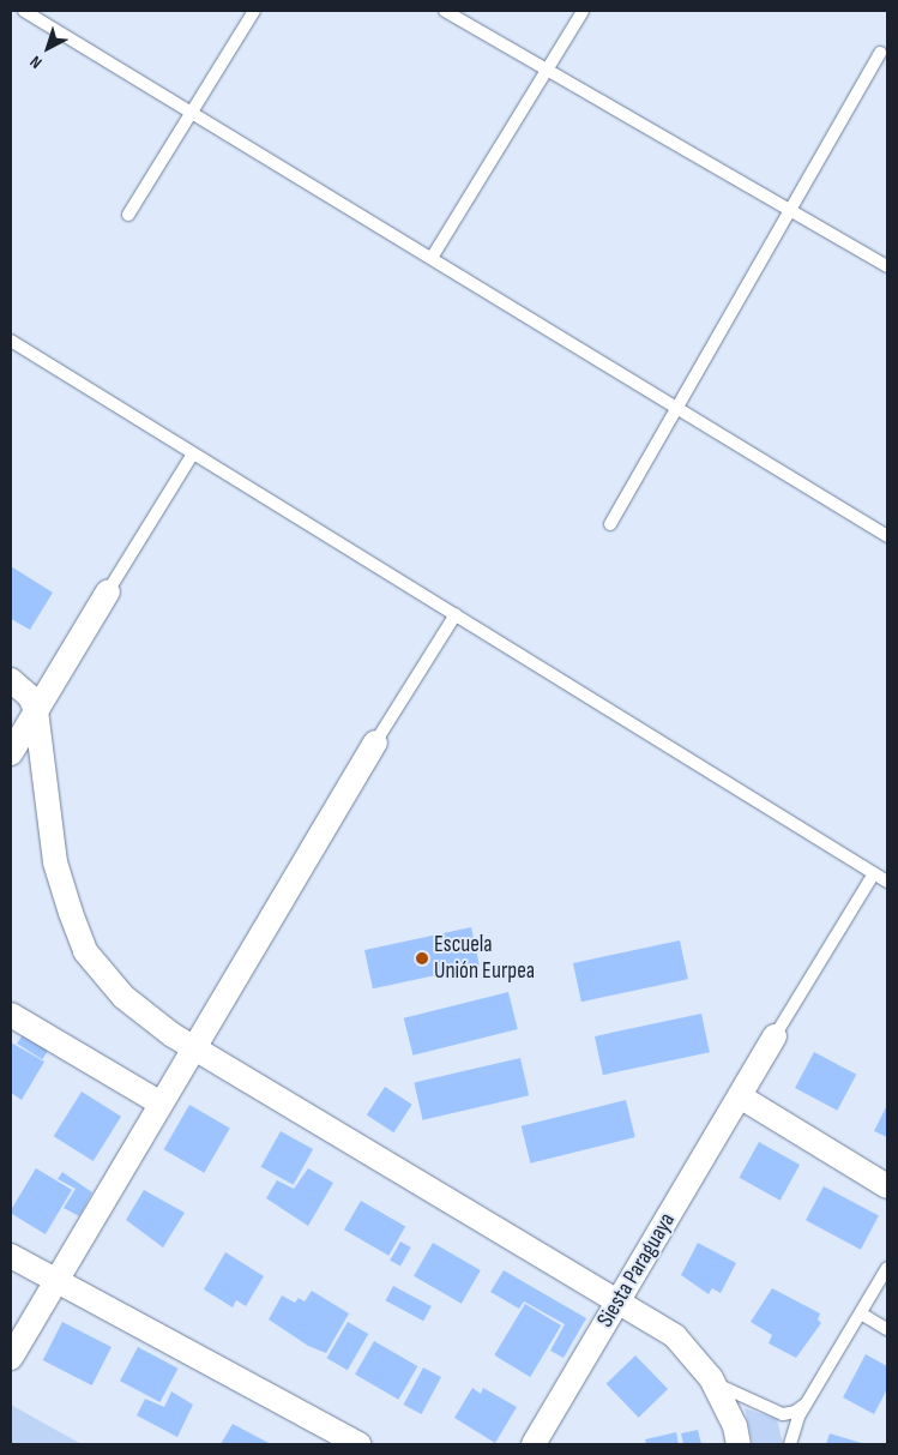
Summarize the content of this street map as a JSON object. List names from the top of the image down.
{
  "streets": {
    "street": ["Siesta Paraguaya"]
  },
  "places": ["Escuela Unión Eurpea"],
  "north": "bottom left"
}
